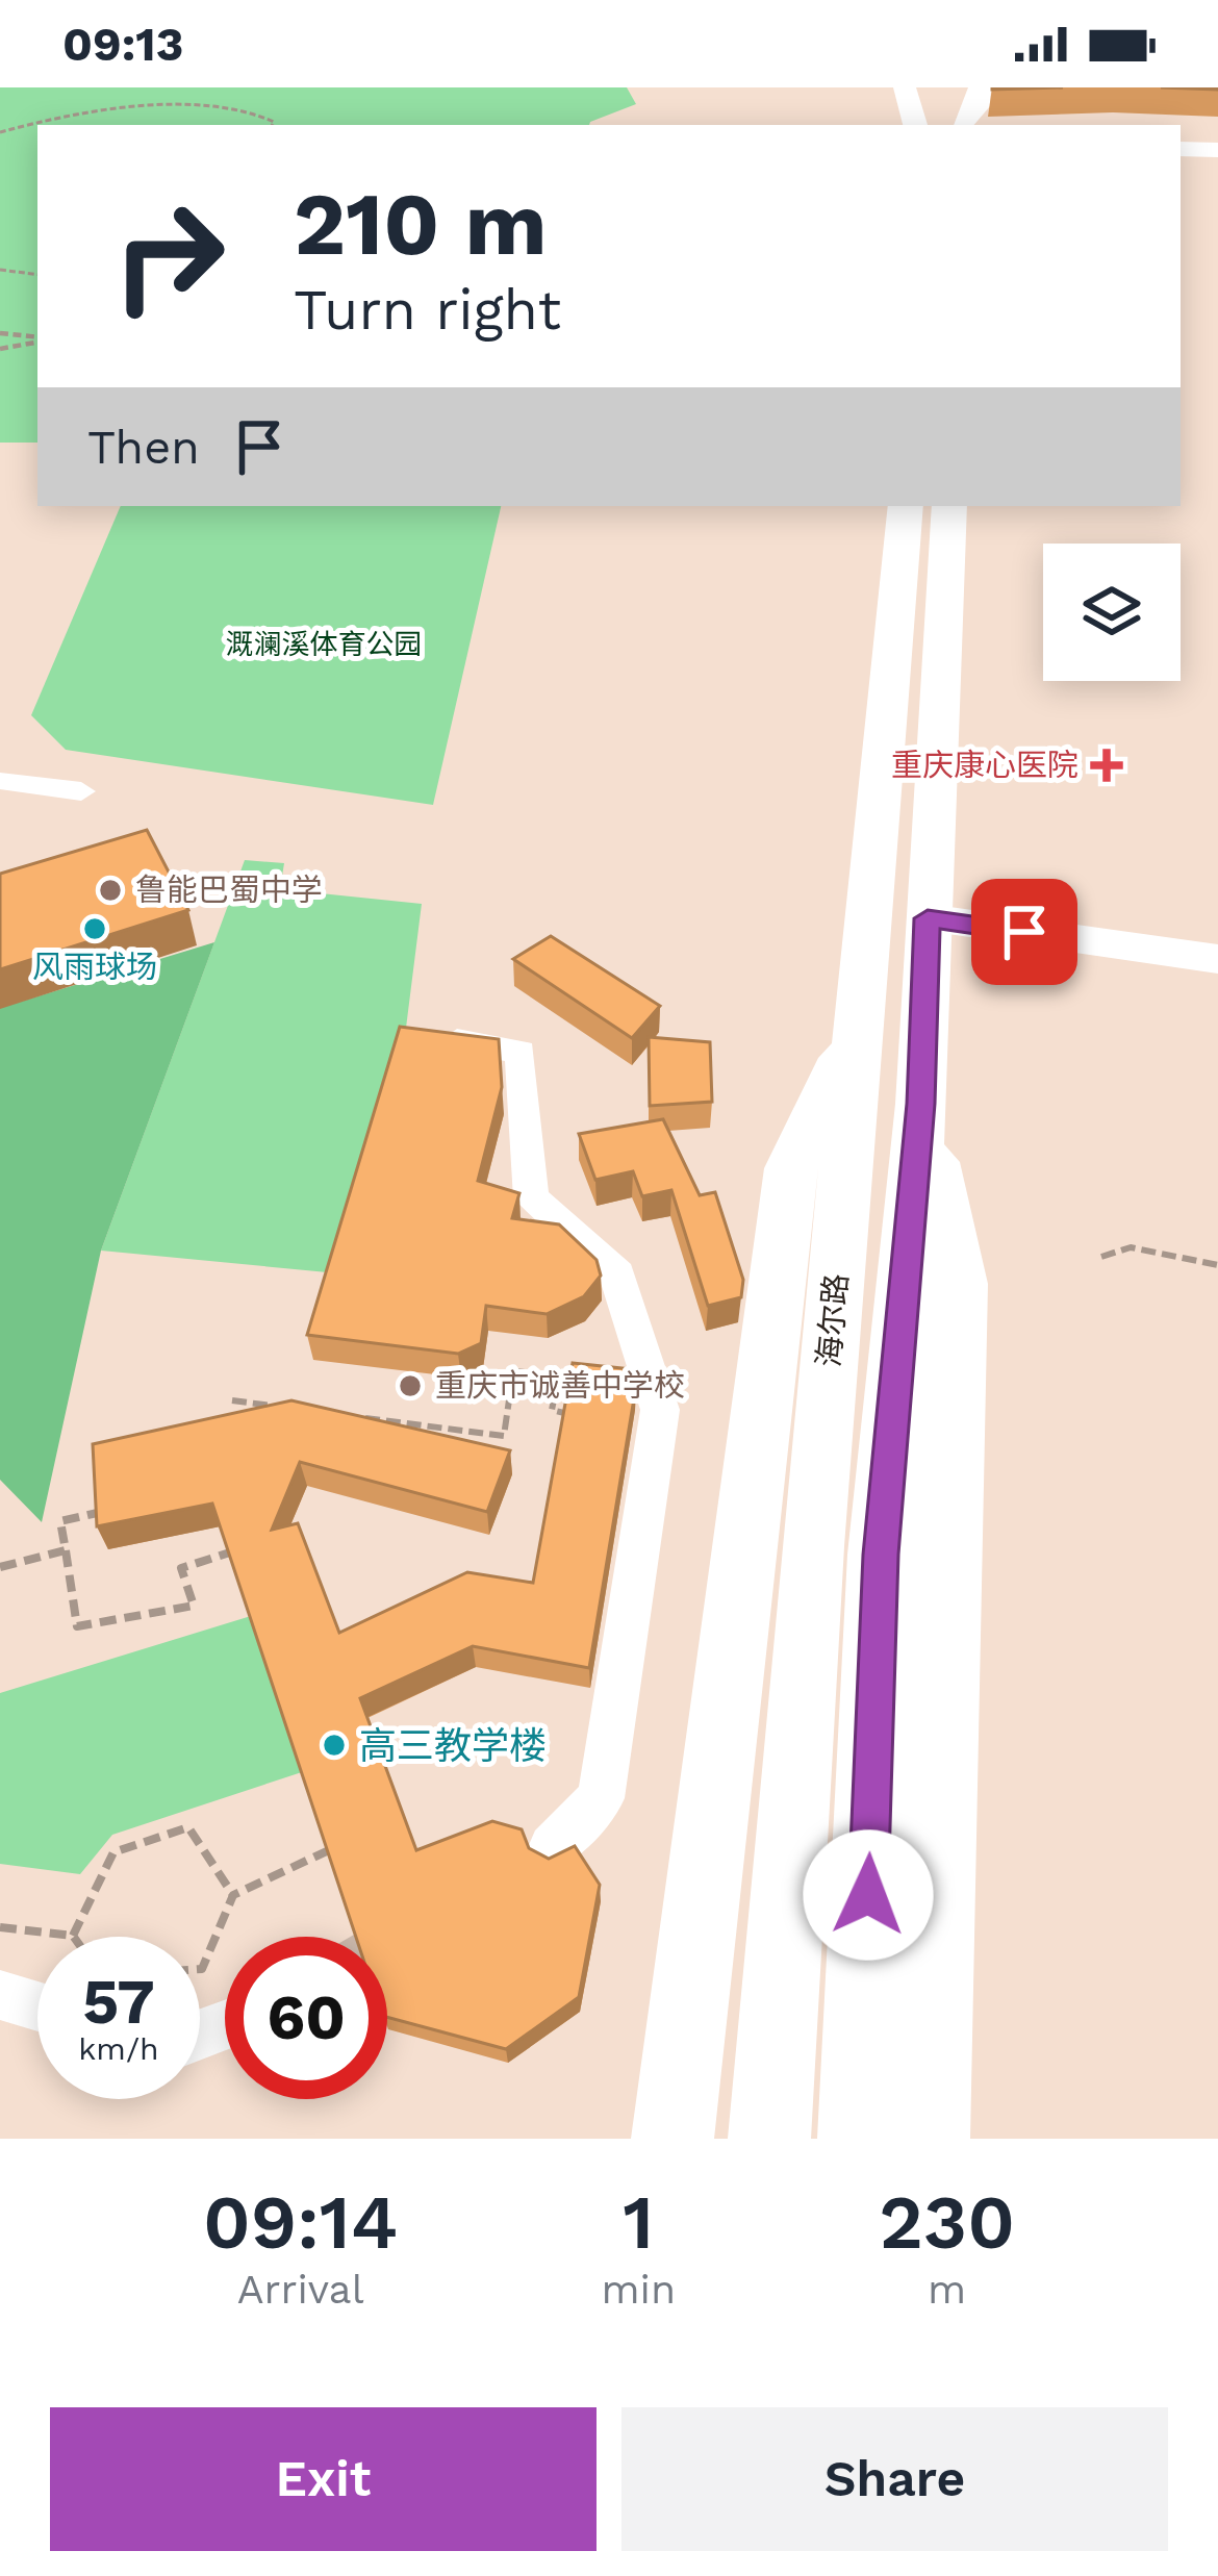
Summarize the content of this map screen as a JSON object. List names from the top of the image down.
{
  "streets": {
    "main road": ["海尔路"]
  },
  "parks": ["溉澜溪体育公园"],
  "places": {
    "health": ["重庆康心医院"],
    "other": [
      "鲁能巴蜀中学",
      "风雨球场",
      "重庆市诚善中学校",
      "高三教学楼"
    ]
  },
  "page": {
    "status": "09:13",
    "turn": ["210 m", "Turn right"],
    "then": "Then",
    "speed": "57 km/h",
    "limit": "60",
    "eta": [
      "09:14",
      "Arrival",
      "1",
      "min",
      "230",
      "m"
    ],
    "buttons": ["Exit", "Share"]
  }
}
